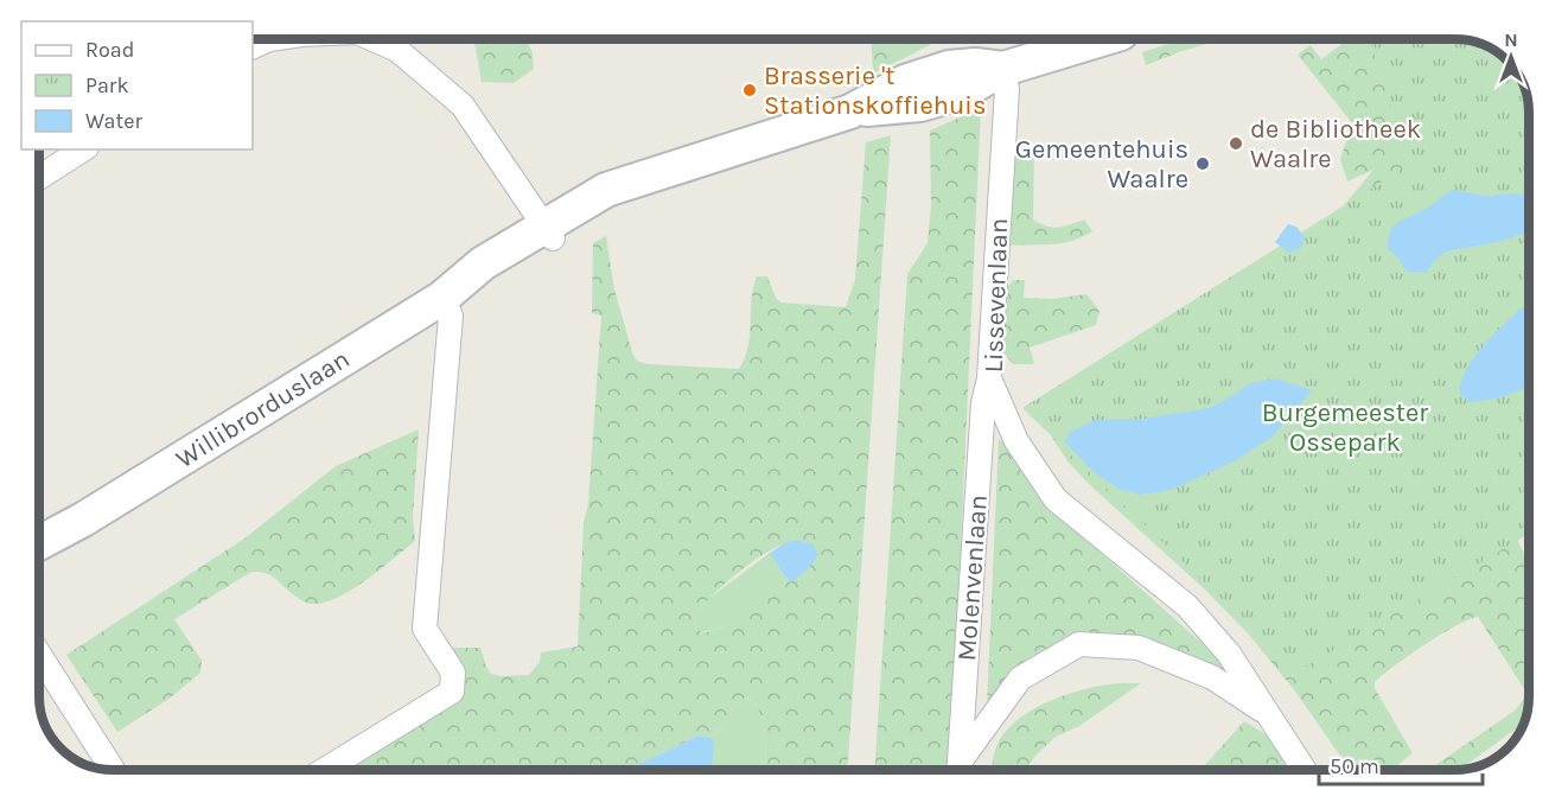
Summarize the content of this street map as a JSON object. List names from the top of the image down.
{
  "streets": {
    "main road": ["Willibrorduslaan"],
    "street": ["Lissevenlaan", "Molenvenlaan"]
  },
  "crossings": [
    ["Lissevenlaan", "Willibrorduslaan"],
    ["Lissevenlaan", "Molenvenlaan"]
  ],
  "parks": ["Burgemeester Ossepark"],
  "places": ["Brasserie 't Stationskoffiehuis", "de Bibliotheek Waalre", "Gemeentehuis Waalre"],
  "legend": ["Road", "Park", "Water"],
  "scale_bar": "50 m",
  "north": "top"
}
